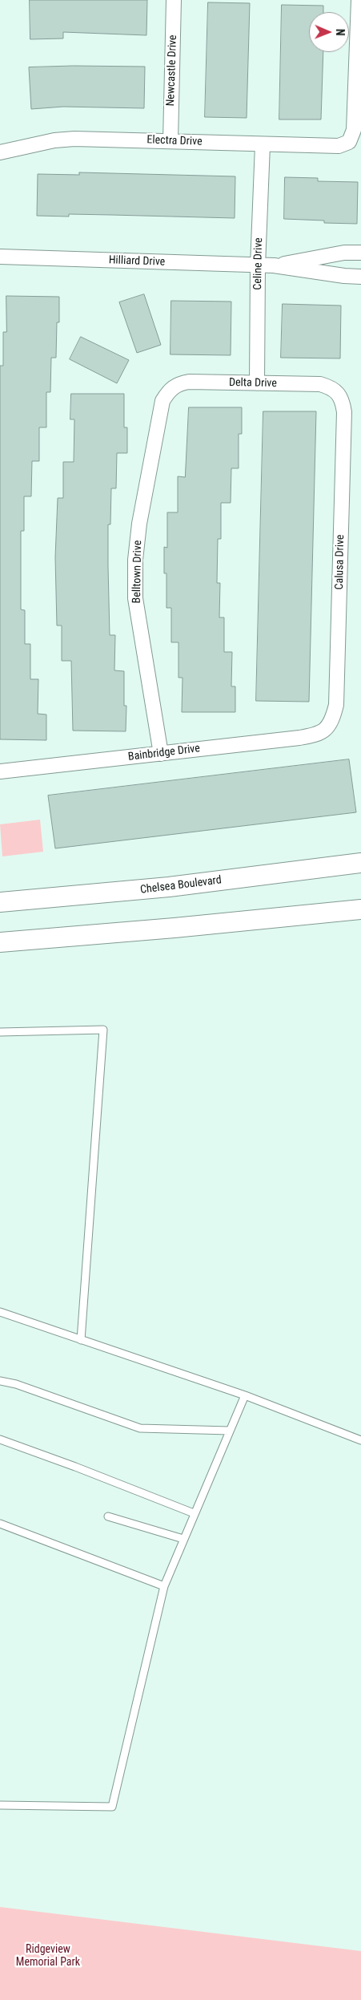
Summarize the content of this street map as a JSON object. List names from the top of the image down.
{
  "streets": {
    "main road": ["Chelsea Boulevard"],
    "street": [
      "Newcastle Drive",
      "Electra Drive",
      "Hilliard Drive",
      "Celine Drive",
      "Delta Drive",
      "Calusa Drive",
      "Belltown Drive",
      "Bainbridge Drive"
    ]
  },
  "crossings": [
    ["Newcastle Drive", "Electra Drive"],
    ["Electra Drive", "Celine Drive"],
    ["Hilliard Drive", "Celine Drive"],
    ["Celine Drive", "Delta Drive"],
    ["Delta Drive", "Calusa Drive"],
    ["Delta Drive", "Belltown Drive"],
    ["Calusa Drive", "Bainbridge Drive"],
    ["Belltown Drive", "Bainbridge Drive"]
  ],
  "parks": ["Ridgeview Memorial Park"],
  "north": "right"
}
